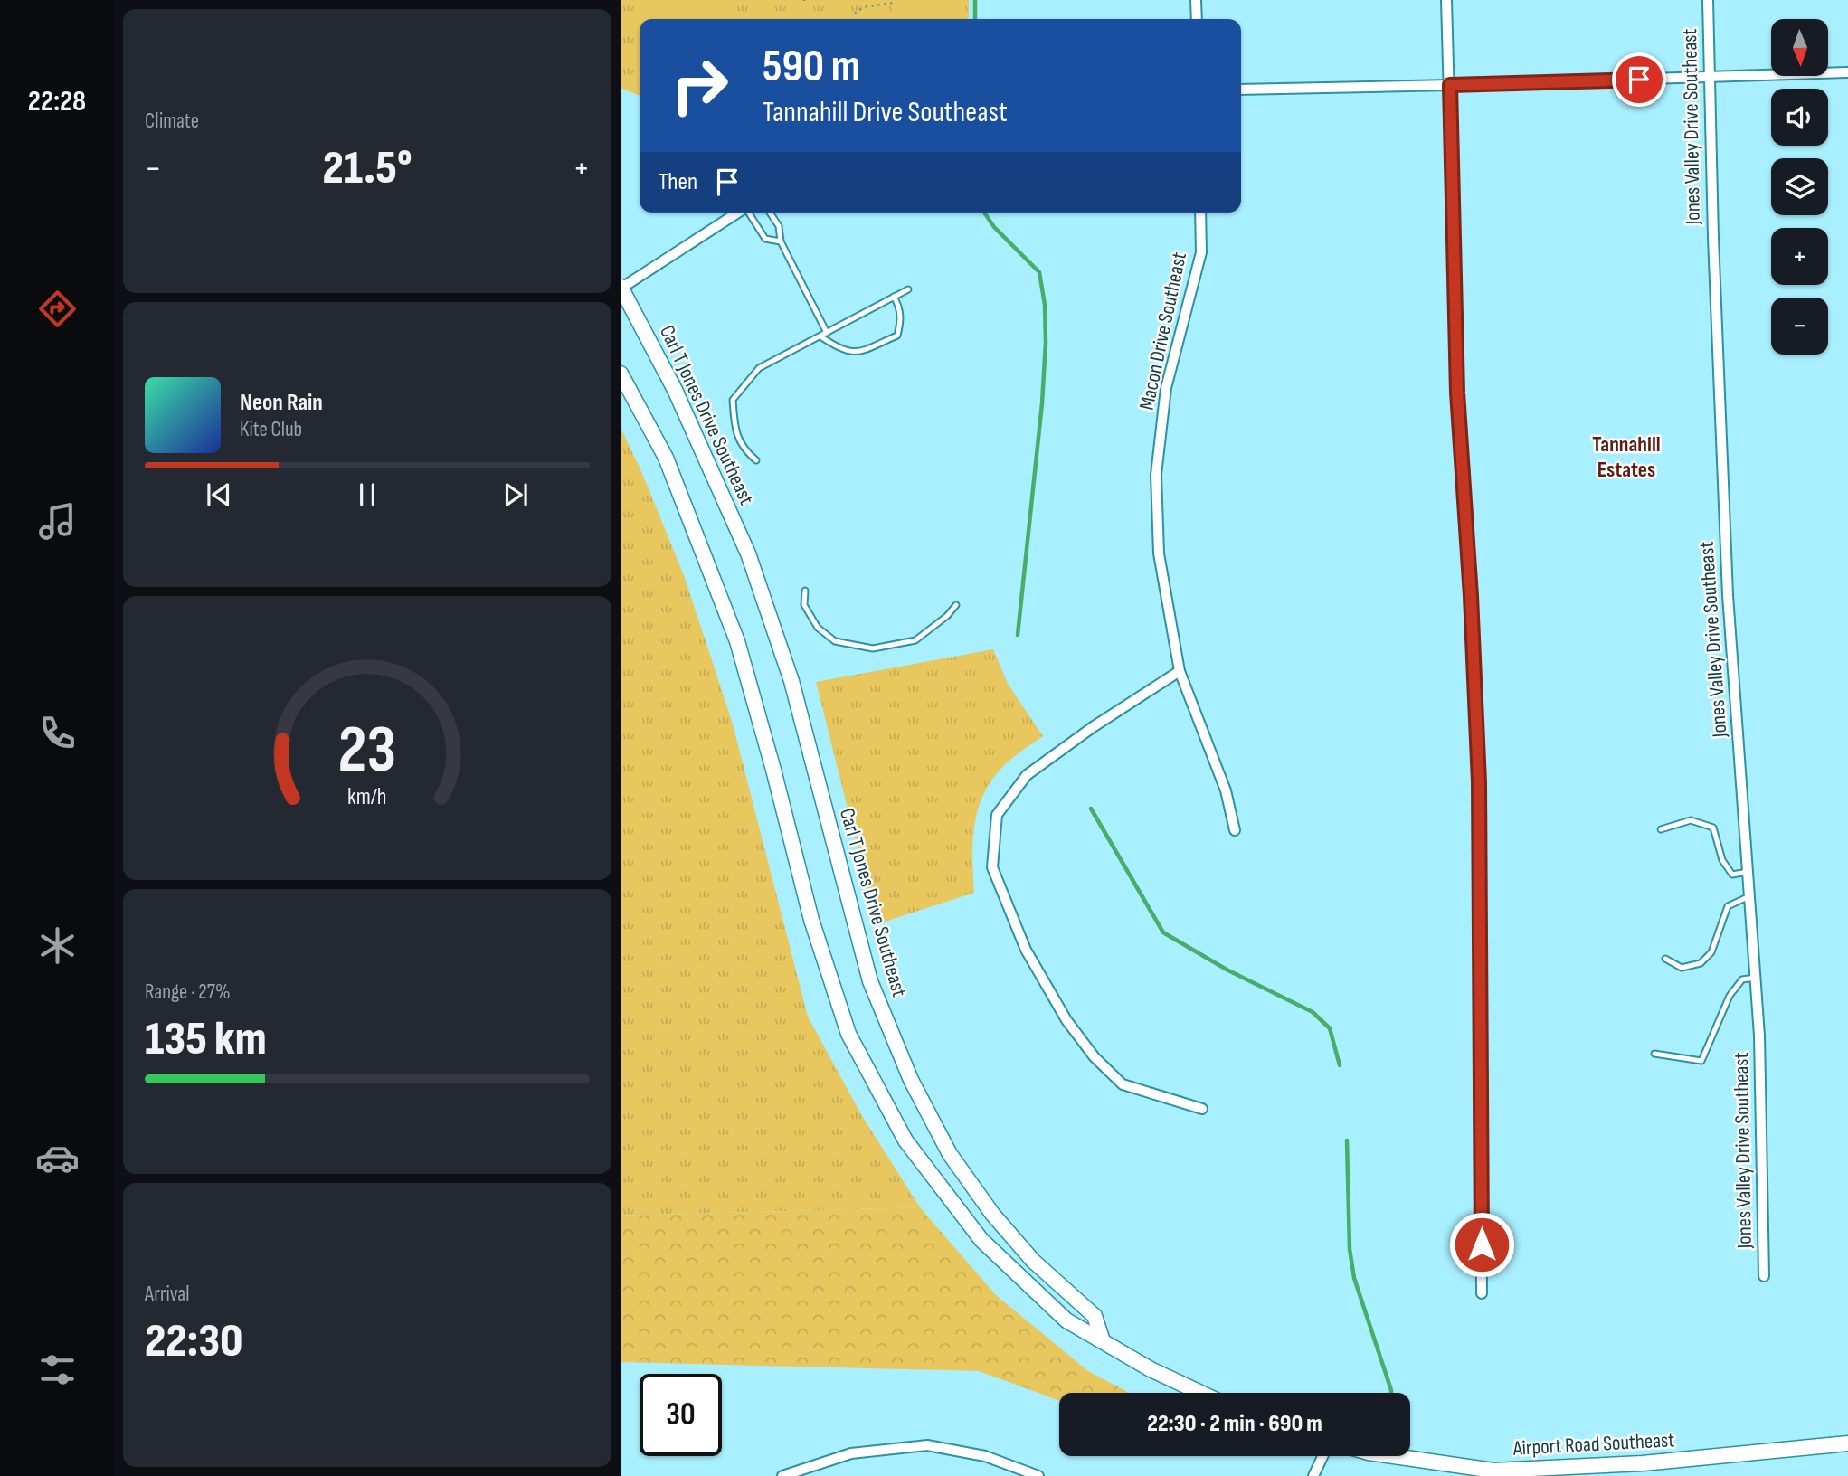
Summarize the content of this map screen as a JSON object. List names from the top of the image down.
{
  "streets": {
    "main road": ["Carl T Jones Drive Southeast", "Airport Road Southeast"],
    "street": ["Jones Valley Drive Southeast", "Macon Drive Southeast"]
  },
  "districts": ["Tannahill Estates"],
  "north": "bottom",
  "page": {
    "tabs": "22:28",
    "tile": [
      "Climate",
      ["Range · 27%", "135 km"],
      ["Arrival", "22:30"]
    ],
    "map_buttons": ["+", "−"],
    "turn": ["590 m", "Tannahill Drive Southeast"],
    "heat": ["−", "21.5°", "+"],
    "then": "Then",
    "song": ["Neon Rain", "Kite Club"],
    "limit": "30",
    "trip": "22:30 · 2 min · 690 m",
    "gauge": ["23", "km/h"]
  }
}
